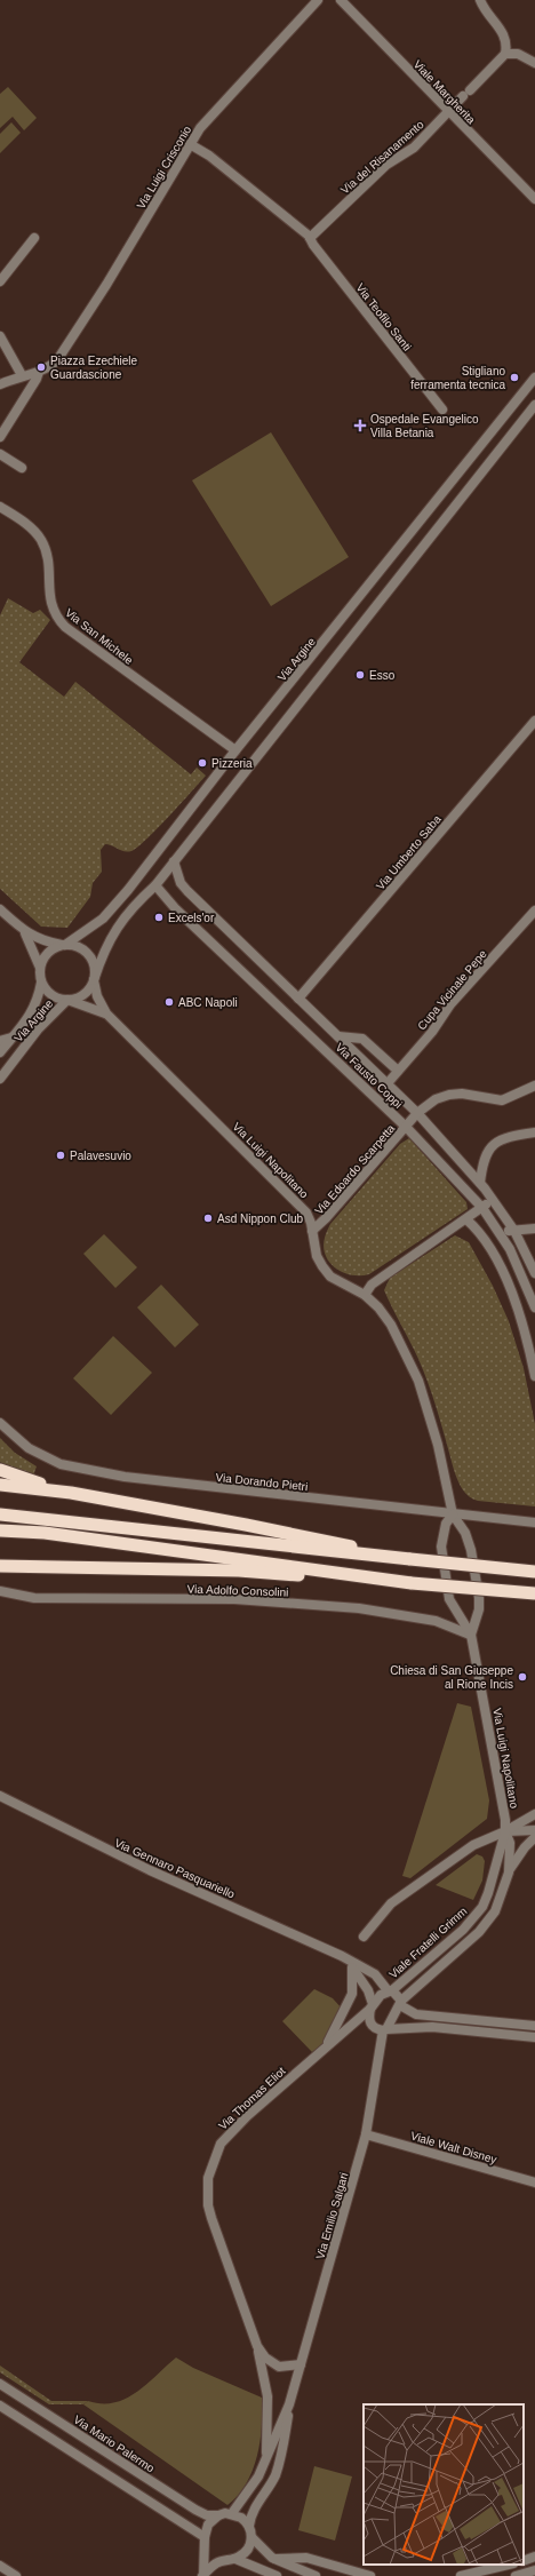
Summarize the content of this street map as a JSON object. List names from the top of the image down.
{
  "streets": {
    "street": [
      "Viale Margherita",
      "Via del Risanamento",
      "Via Luigi Crisconio",
      "Via Teofilo Santi",
      "Via San Michele",
      "Via Argine",
      "Via Umberto Saba",
      "Cupa Vicinale Pepe",
      "Via Fausto Coppi",
      "Via Luigi Napolitano",
      "Via Edoardo Scarpetta",
      "Via Dorando Pietri",
      "Via Adolfo Consolini",
      "Via Gennaro Pasquariello",
      "Viale Fratelli Grimm",
      "Via Thomas Eliot",
      "Viale Walt Disney",
      "Via Emilio Salgari",
      "Via Mario Palermo"
    ]
  },
  "crossings": [
    ["Viale Margherita", "Via del Risanamento"],
    ["Via del Risanamento", "Via Teofilo Santi"],
    ["Via Luigi Crisconio", "Via Teofilo Santi"],
    ["Via San Michele", "Via Argine"],
    ["Via Argine", "Via Luigi Napolitano"],
    ["Via Umberto Saba", "Via Fausto Coppi"],
    ["Cupa Vicinale Pepe", "Via Fausto Coppi"],
    ["Via Fausto Coppi", "Via Edoardo Scarpetta"],
    ["Via Luigi Napolitano", "Via Edoardo Scarpetta"],
    ["Via Luigi Napolitano", "Via Dorando Pietri"],
    ["Via Luigi Napolitano", "Via Adolfo Consolini"],
    ["Via Luigi Napolitano", "Viale Fratelli Grimm"],
    ["Via Gennaro Pasquariello", "Viale Fratelli Grimm"],
    ["Viale Fratelli Grimm", "Via Thomas Eliot"],
    ["Via Thomas Eliot", "Via Emilio Salgari"],
    ["Viale Walt Disney", "Via Emilio Salgari"],
    ["Via Emilio Salgari", "Via Mario Palermo"]
  ],
  "places": {
    "other": [
      "Piazza Ezechiele Guardascione",
      "Stigliano ferramenta tecnica",
      "Esso",
      "Pizzeria",
      "Excels'or",
      "ABC Napoli",
      "Palavesuvio",
      "Asd Nippon Club",
      "Chiesa di San Giuseppe al Rione Incis"
    ],
    "health": ["Ospedale Evangelico Villa Betania"]
  }
}
